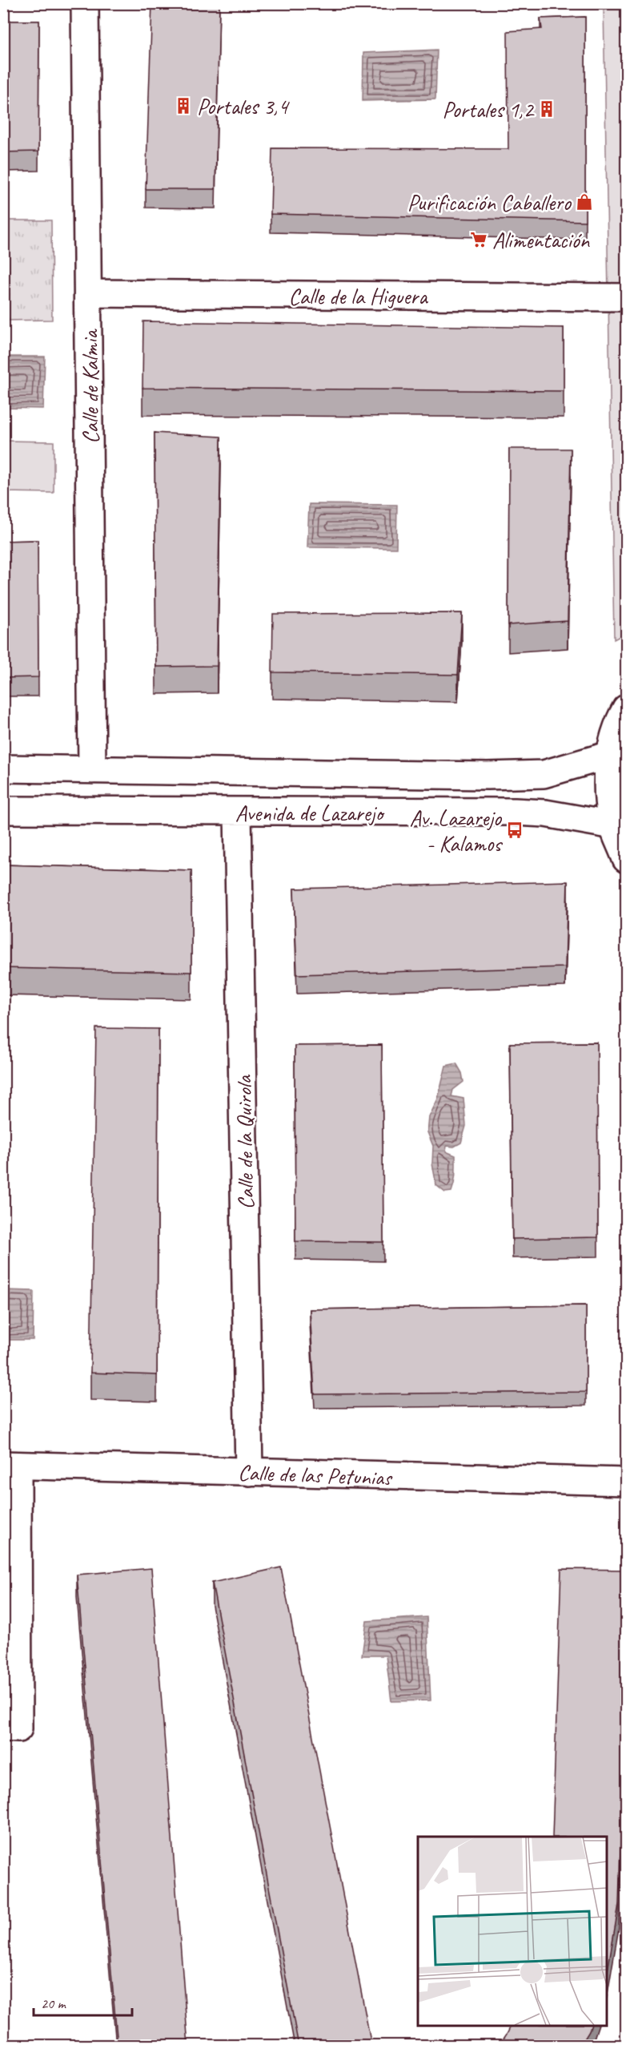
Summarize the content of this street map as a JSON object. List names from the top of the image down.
{
  "streets": {
    "street": [
      "Calle de la Higuera",
      "Calle de Kalmia",
      "Avenida de Lazarejo",
      "Calle de la Quirola",
      "Calle de las Petunias"
    ]
  },
  "crossings": [
    ["Calle de la Higuera", "Calle de Kalmia"],
    ["Calle de Kalmia", "Avenida de Lazarejo"],
    ["Avenida de Lazarejo", "Calle de la Quirola"],
    ["Calle de la Quirola", "Calle de las Petunias"]
  ],
  "places": {
    "building": ["Portales 3,4", "Portales 1,2"],
    "shop": ["Purificación Caballero"],
    "supermarket": ["Alimentación"],
    "bus stop": ["Av. Lazarejo - Kalamos"]
  },
  "scale_bar": "20 m"
}
